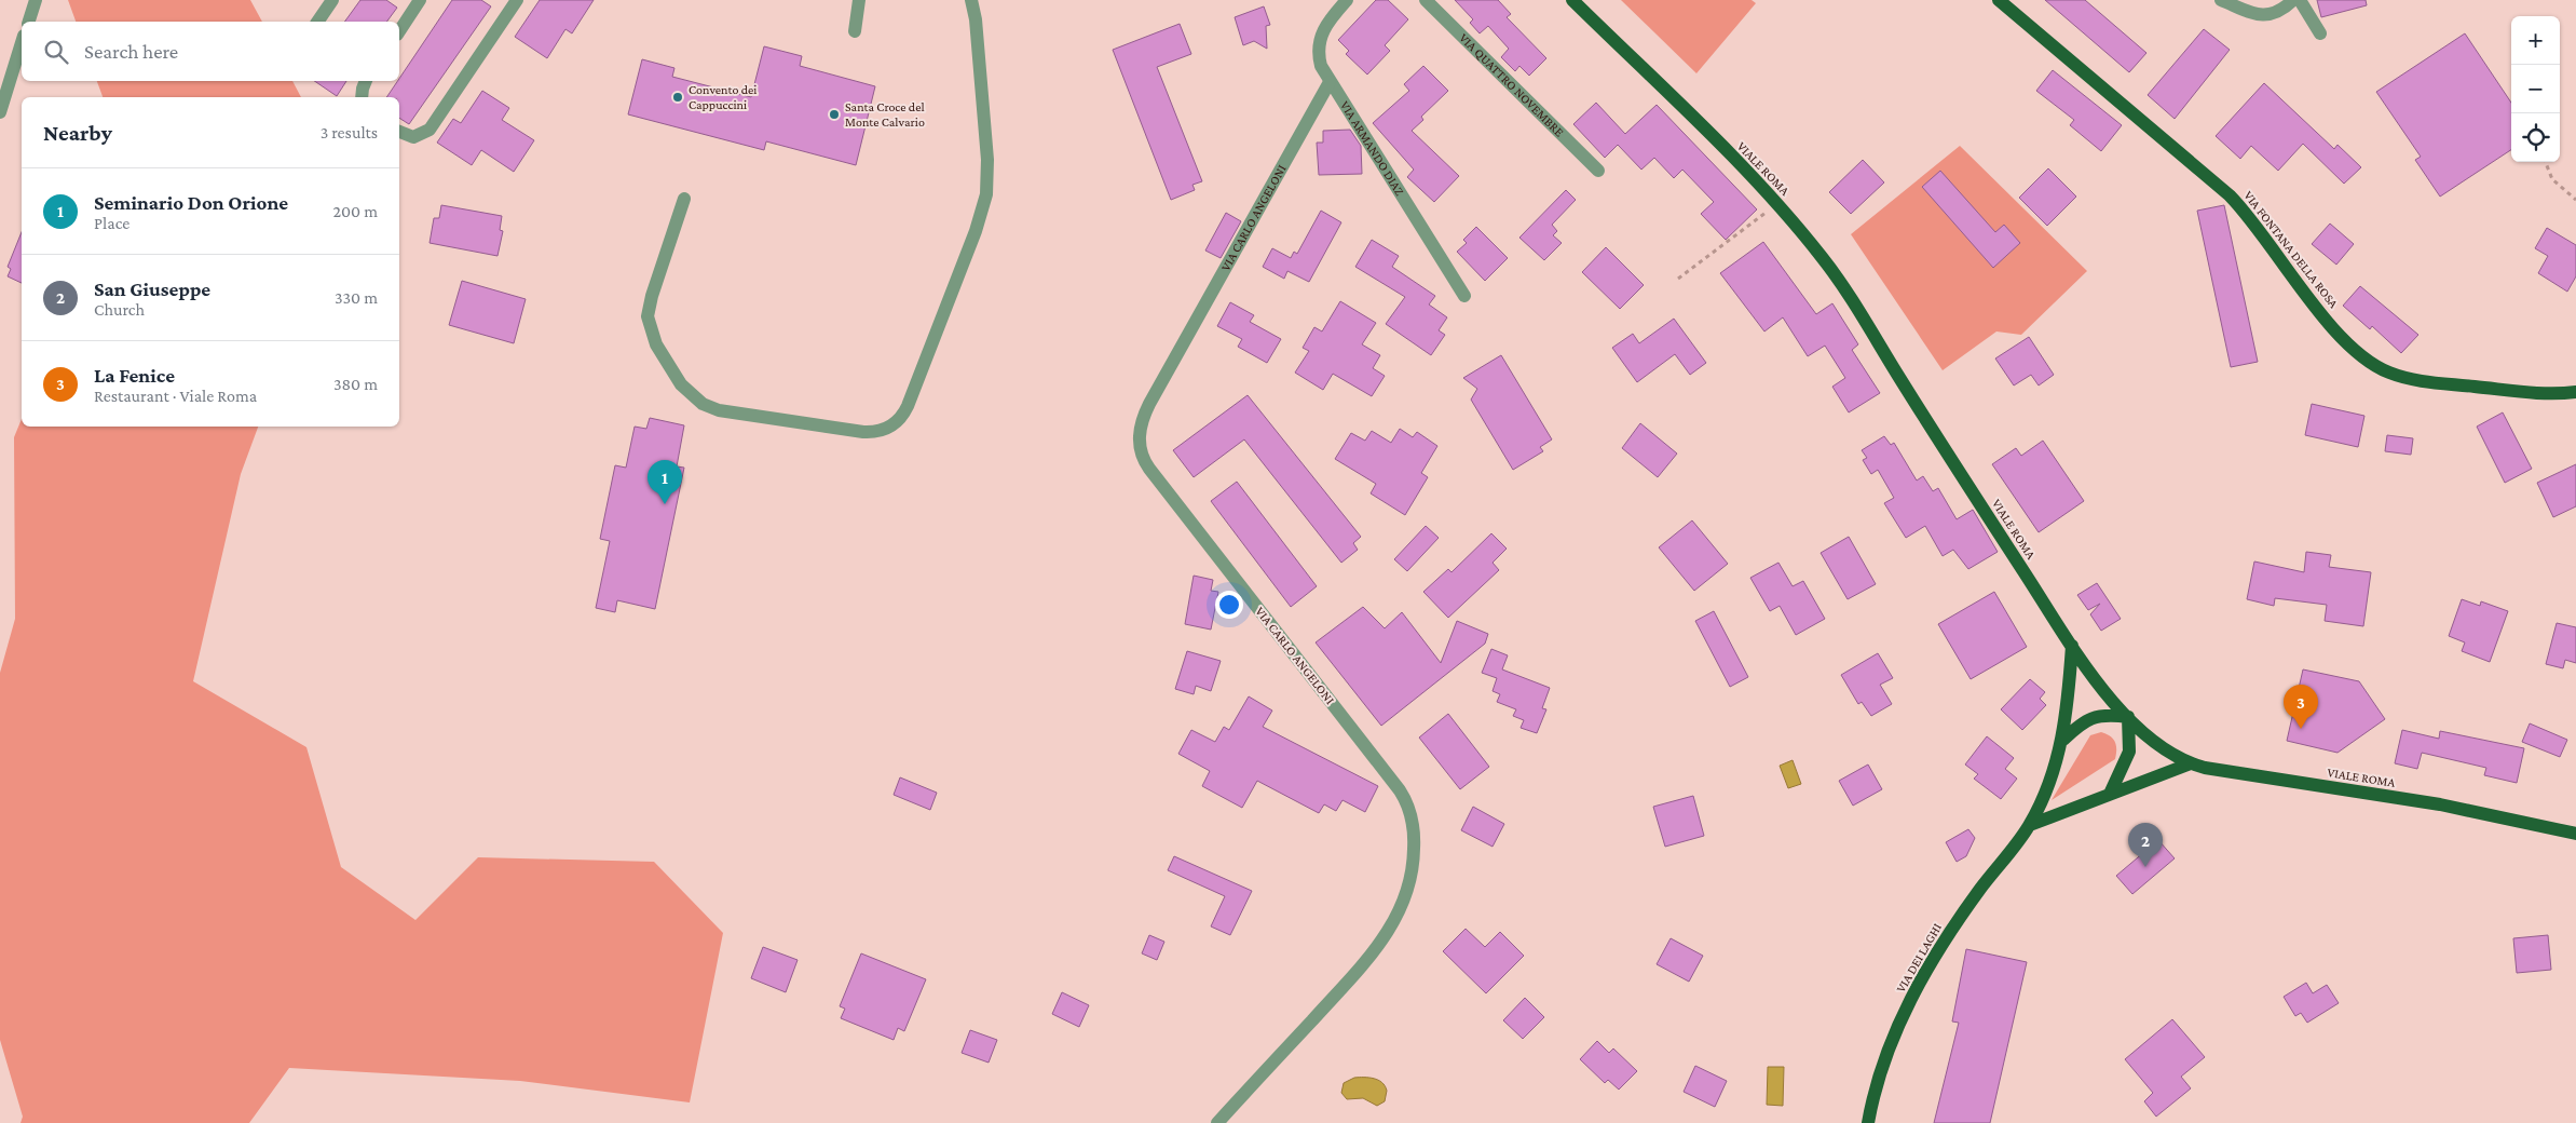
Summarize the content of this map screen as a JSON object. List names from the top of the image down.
{
  "streets": {
    "main road": ["VIALE ROMA", "VIA FONTANA DELLA ROSA", "VIA DEI LAGHI"],
    "street": ["VIA QUATTRO NOVEMBRE", "VIA ARMANDO DIAZ", "VIA CARLO ANGELONI"]
  },
  "crossings": [
    ["VIA ARMANDO DIAZ", "VIA CARLO ANGELONI"],
    ["VIALE ROMA", "VIA DEI LAGHI"]
  ],
  "places": ["Convento dei Cappuccini", "Santa Croce del Monte Calvario"],
  "page": {
    "map_buttons": ["+", "−"],
    "search": "Search here",
    "heading": ["Nearby", "3 results"],
    "list": [
      {
        "mark": "1",
        "name": "Seminario Don Orione",
        "note": "Place",
        "value": "200 m"
      },
      {
        "mark": "2",
        "name": "San Giuseppe",
        "note": "Church",
        "value": "330 m"
      },
      {
        "mark": "3",
        "name": "La Fenice",
        "note": "Restaurant · Viale Roma",
        "value": "380 m"
      }
    ],
    "pins": ["1", "3", "2"]
  }
}
